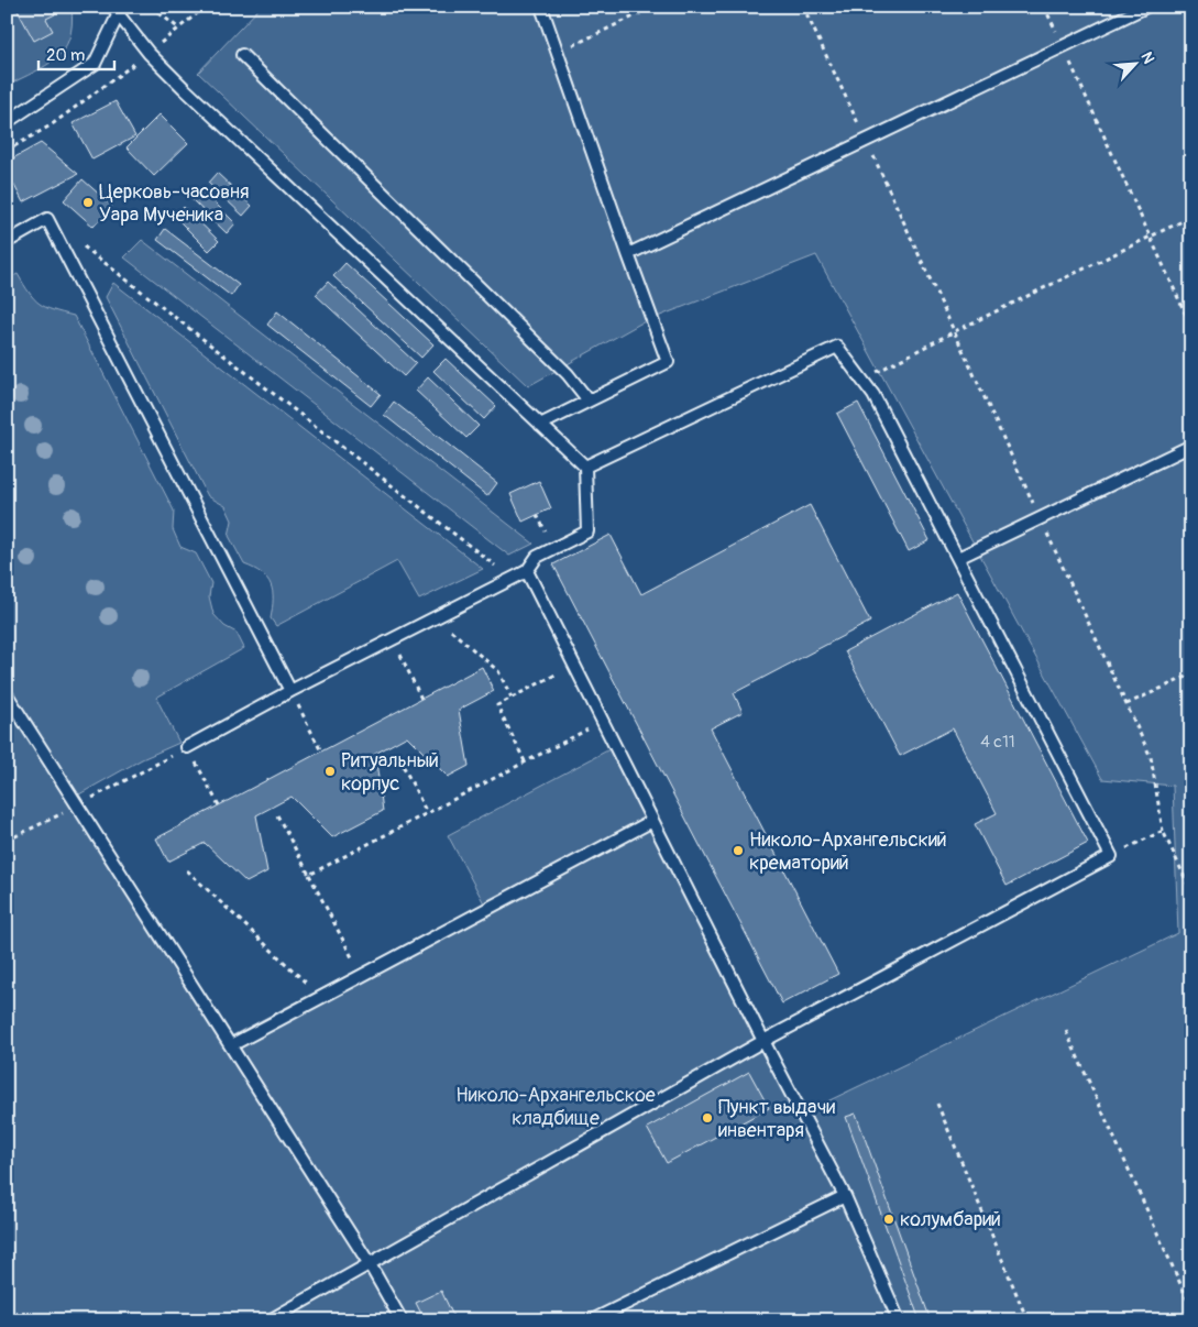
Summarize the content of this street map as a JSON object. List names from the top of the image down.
{
  "parks": ["Николо-Архангельское кладбище"],
  "places": [
    "Церковь-часовня Уара Мученика",
    "Ритуальный корпус",
    "Николо-Архангельский крематорий",
    "Пункт выдачи инвентаря",
    "колумбарий"
  ],
  "house_numbers": ["4 с11"],
  "scale_bar": "20 m",
  "north": "top right"
}
